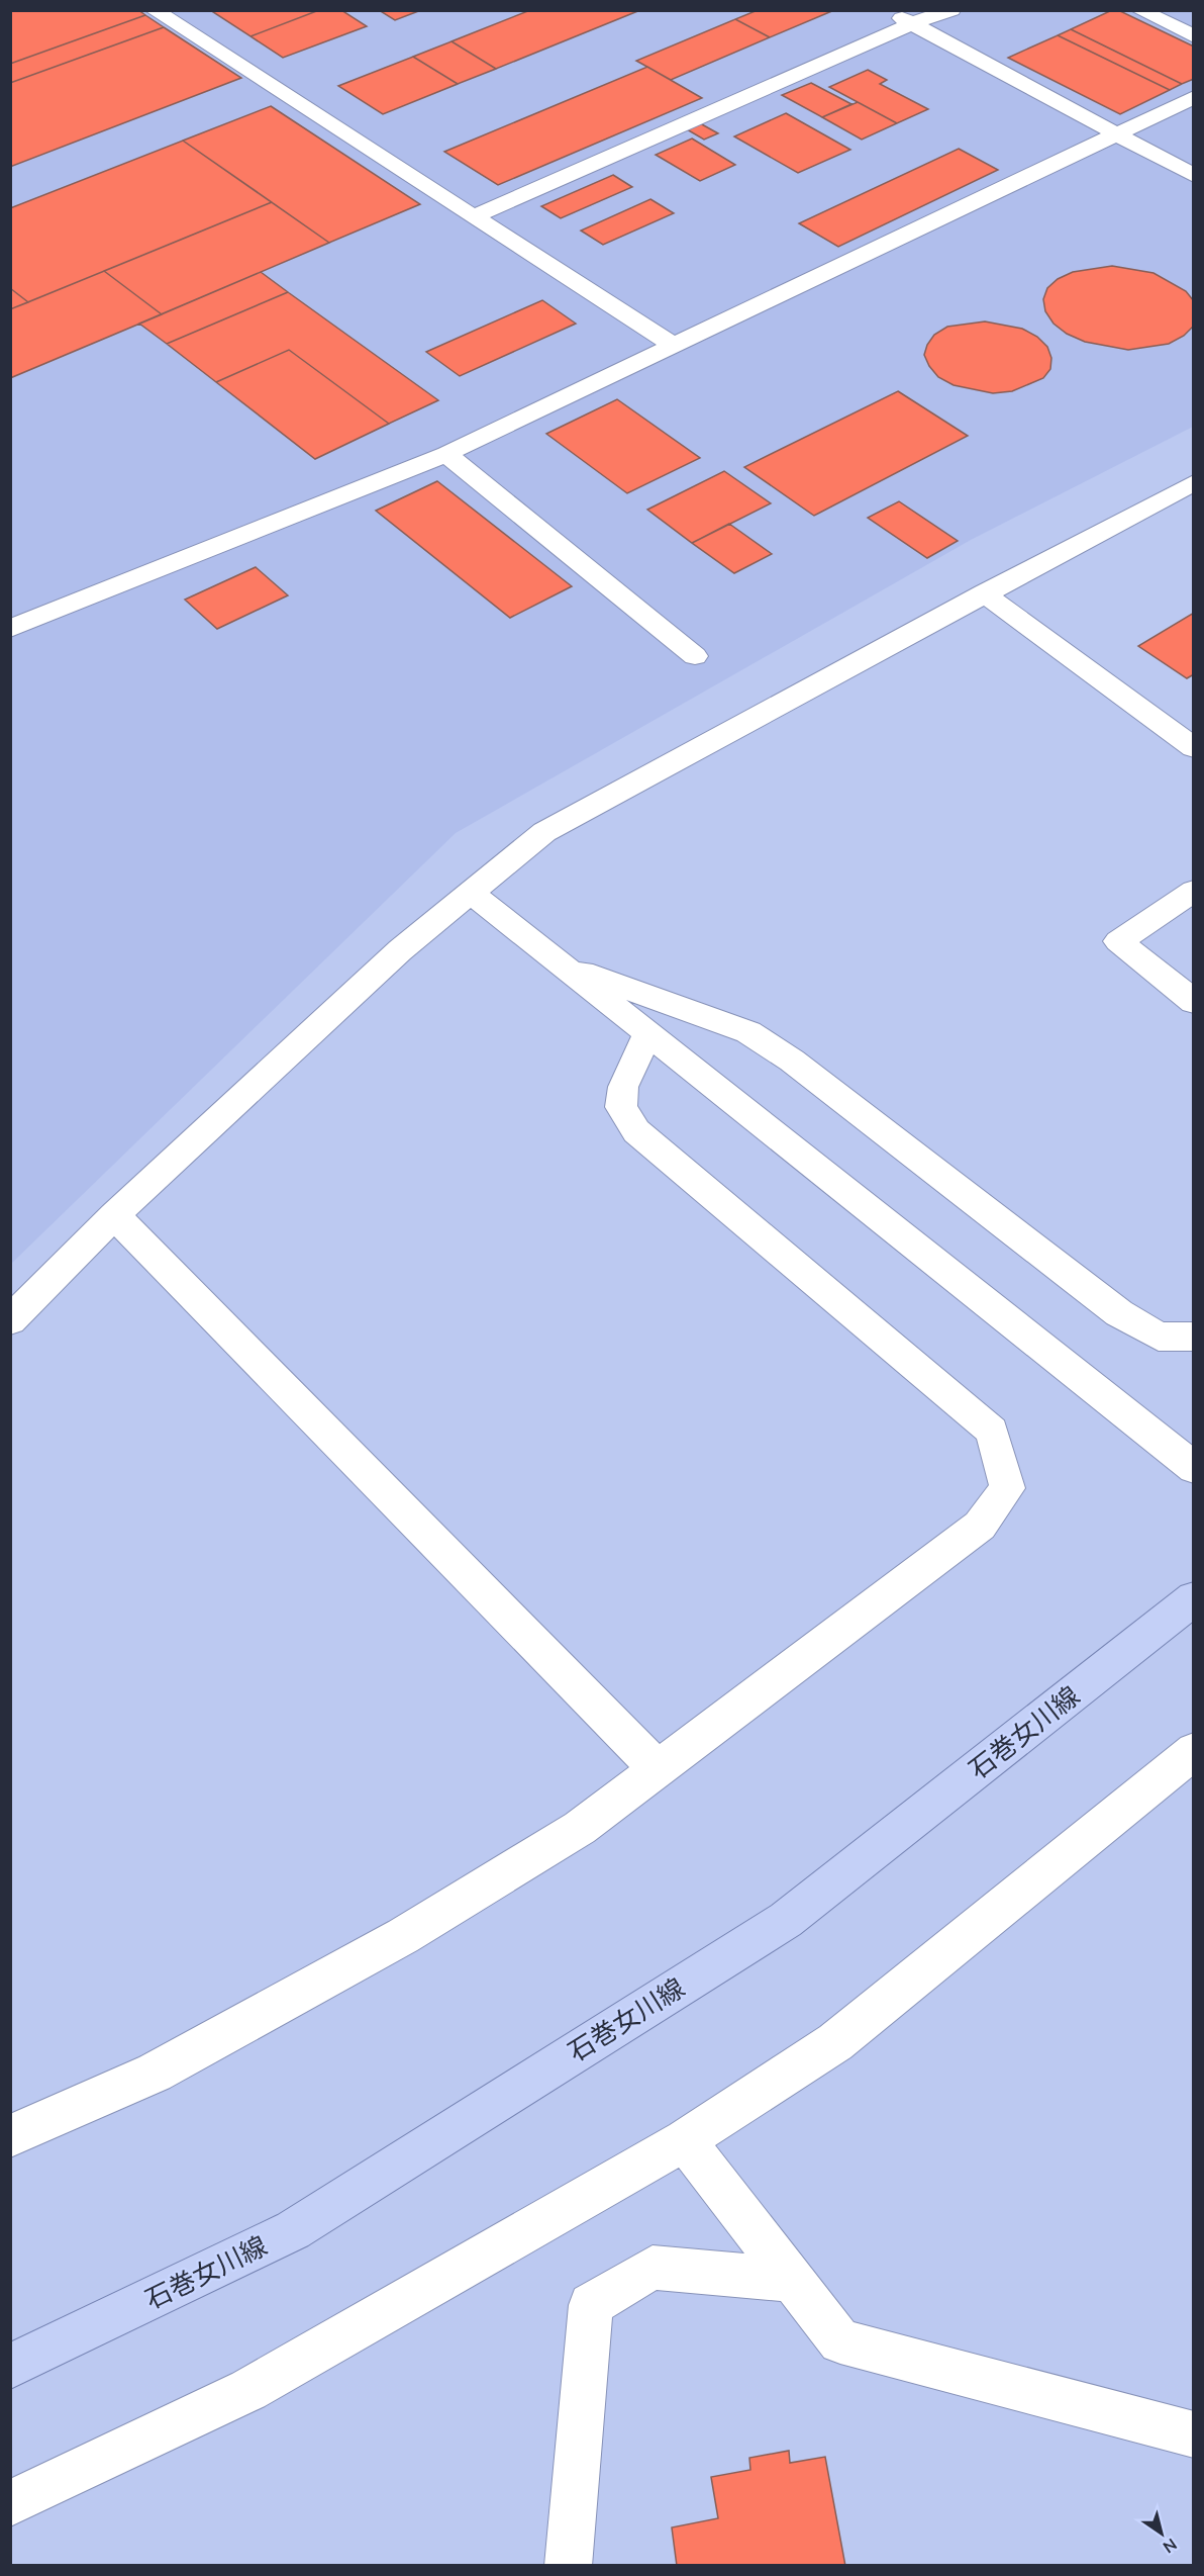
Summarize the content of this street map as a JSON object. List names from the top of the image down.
{
  "streets": {
    "main road": ["石巻女川線"]
  },
  "north": "bottom right"
}
